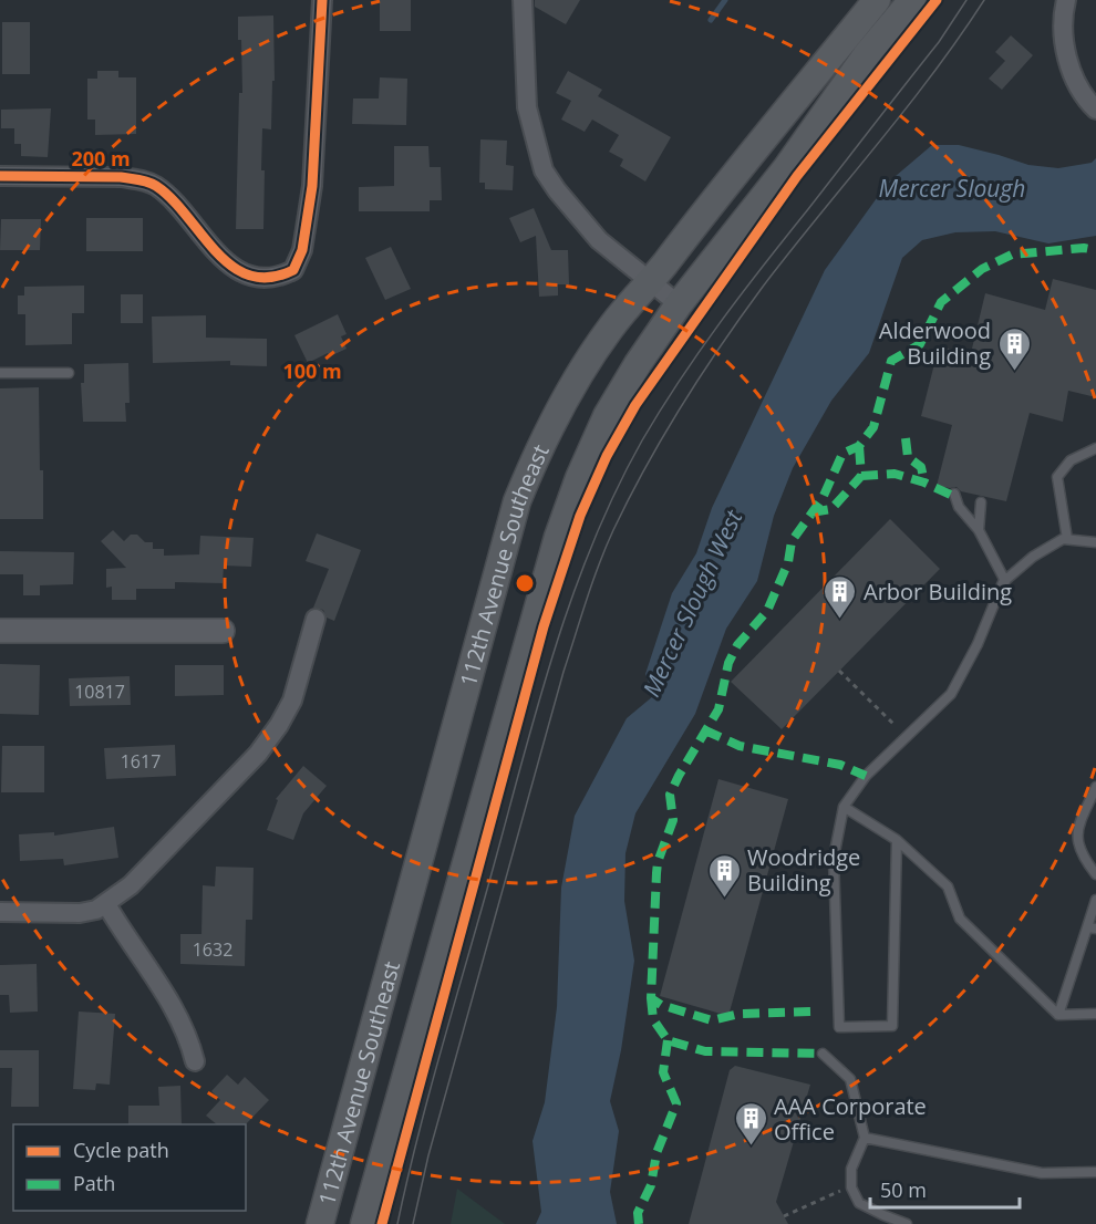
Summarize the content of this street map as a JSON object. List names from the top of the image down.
{
  "streets": {
    "main road": ["112th Avenue Southeast"]
  },
  "water": ["Mercer Slough", "Mercer Slough West"],
  "places": {
    "building": [
      "Alderwood Building",
      "Arbor Building",
      "Woodridge Building",
      "AAA Corporate Office"
    ]
  },
  "house_numbers": ["10817", "1617", "1632"],
  "legend": ["Cycle path", "Path"],
  "scale_bar": "50 m",
  "rings": ["200 m", "100 m"]
}
